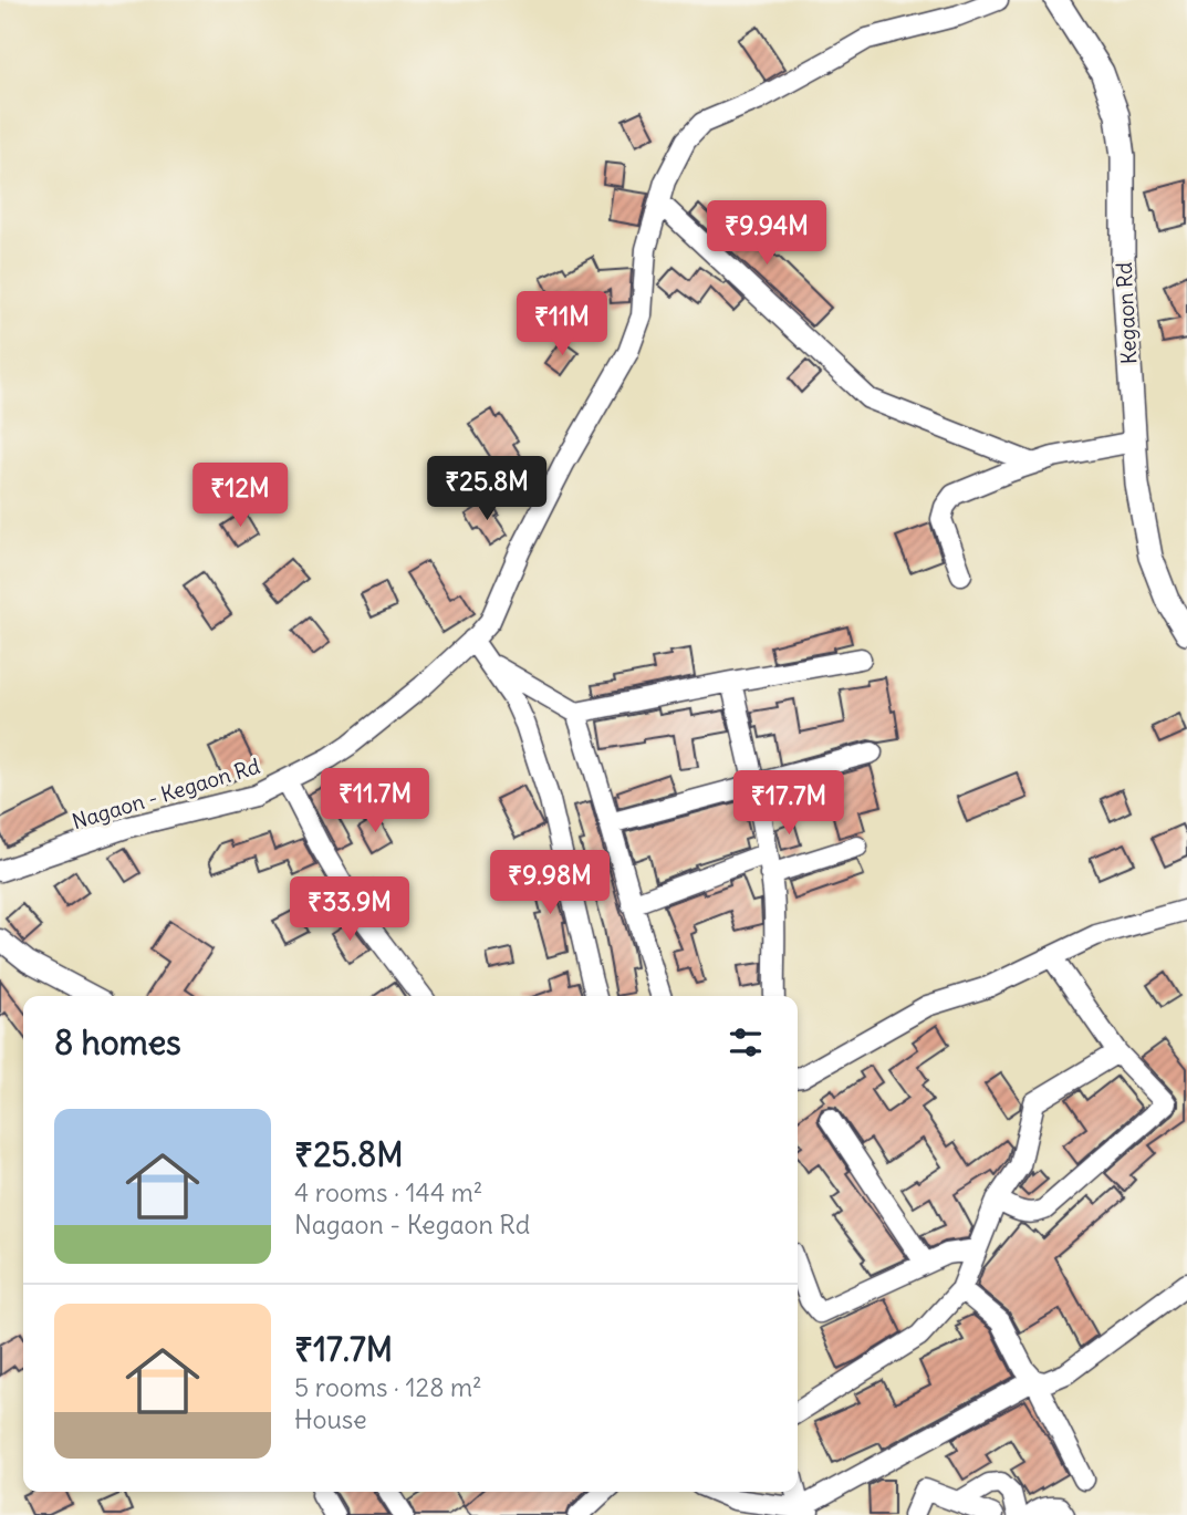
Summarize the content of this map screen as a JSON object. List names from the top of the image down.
{
  "streets": {
    "street": ["Kegaon Rd", "Nagaon - Kegaon Rd"]
  },
  "page": {
    "price": [
      "₹9.94M",
      "₹11M",
      "₹25.8M",
      "₹12M",
      "₹11.7M",
      "₹17.7M",
      "₹9.98M",
      "₹33.9M"
    ],
    "heading": "8 homes",
    "list": [
      {
        "name": "₹25.8M",
        "note": "4 rooms · 144 m² · Nagaon - Kegaon Rd"
      },
      {
        "name": "₹17.7M",
        "note": "5 rooms · 128 m² · House"
      }
    ]
  }
}
